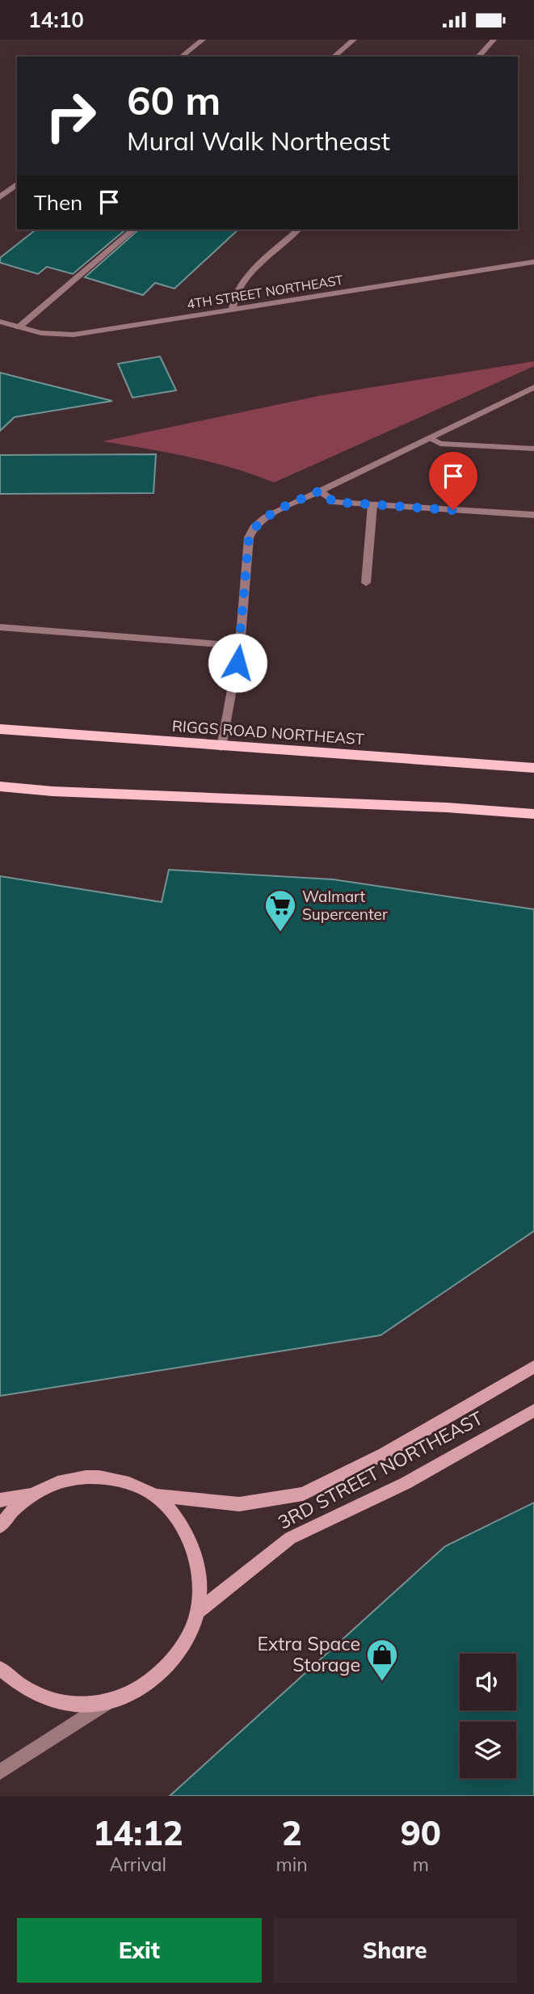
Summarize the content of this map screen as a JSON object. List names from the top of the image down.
{
  "streets": {
    "main road": ["RIGGS ROAD NORTHEAST"],
    "street": ["4TH STREET NORTHEAST", "3RD STREET NORTHEAST"]
  },
  "places": {
    "supermarket": ["Walmart Supercenter"],
    "shop": ["Extra Space Storage"]
  },
  "page": {
    "status": "14:10",
    "turn": ["60 m", "Mural Walk Northeast"],
    "then": "Then",
    "eta": [
      "14:12",
      "Arrival",
      "2",
      "min",
      "90",
      "m"
    ],
    "buttons": ["Exit", "Share"]
  }
}
